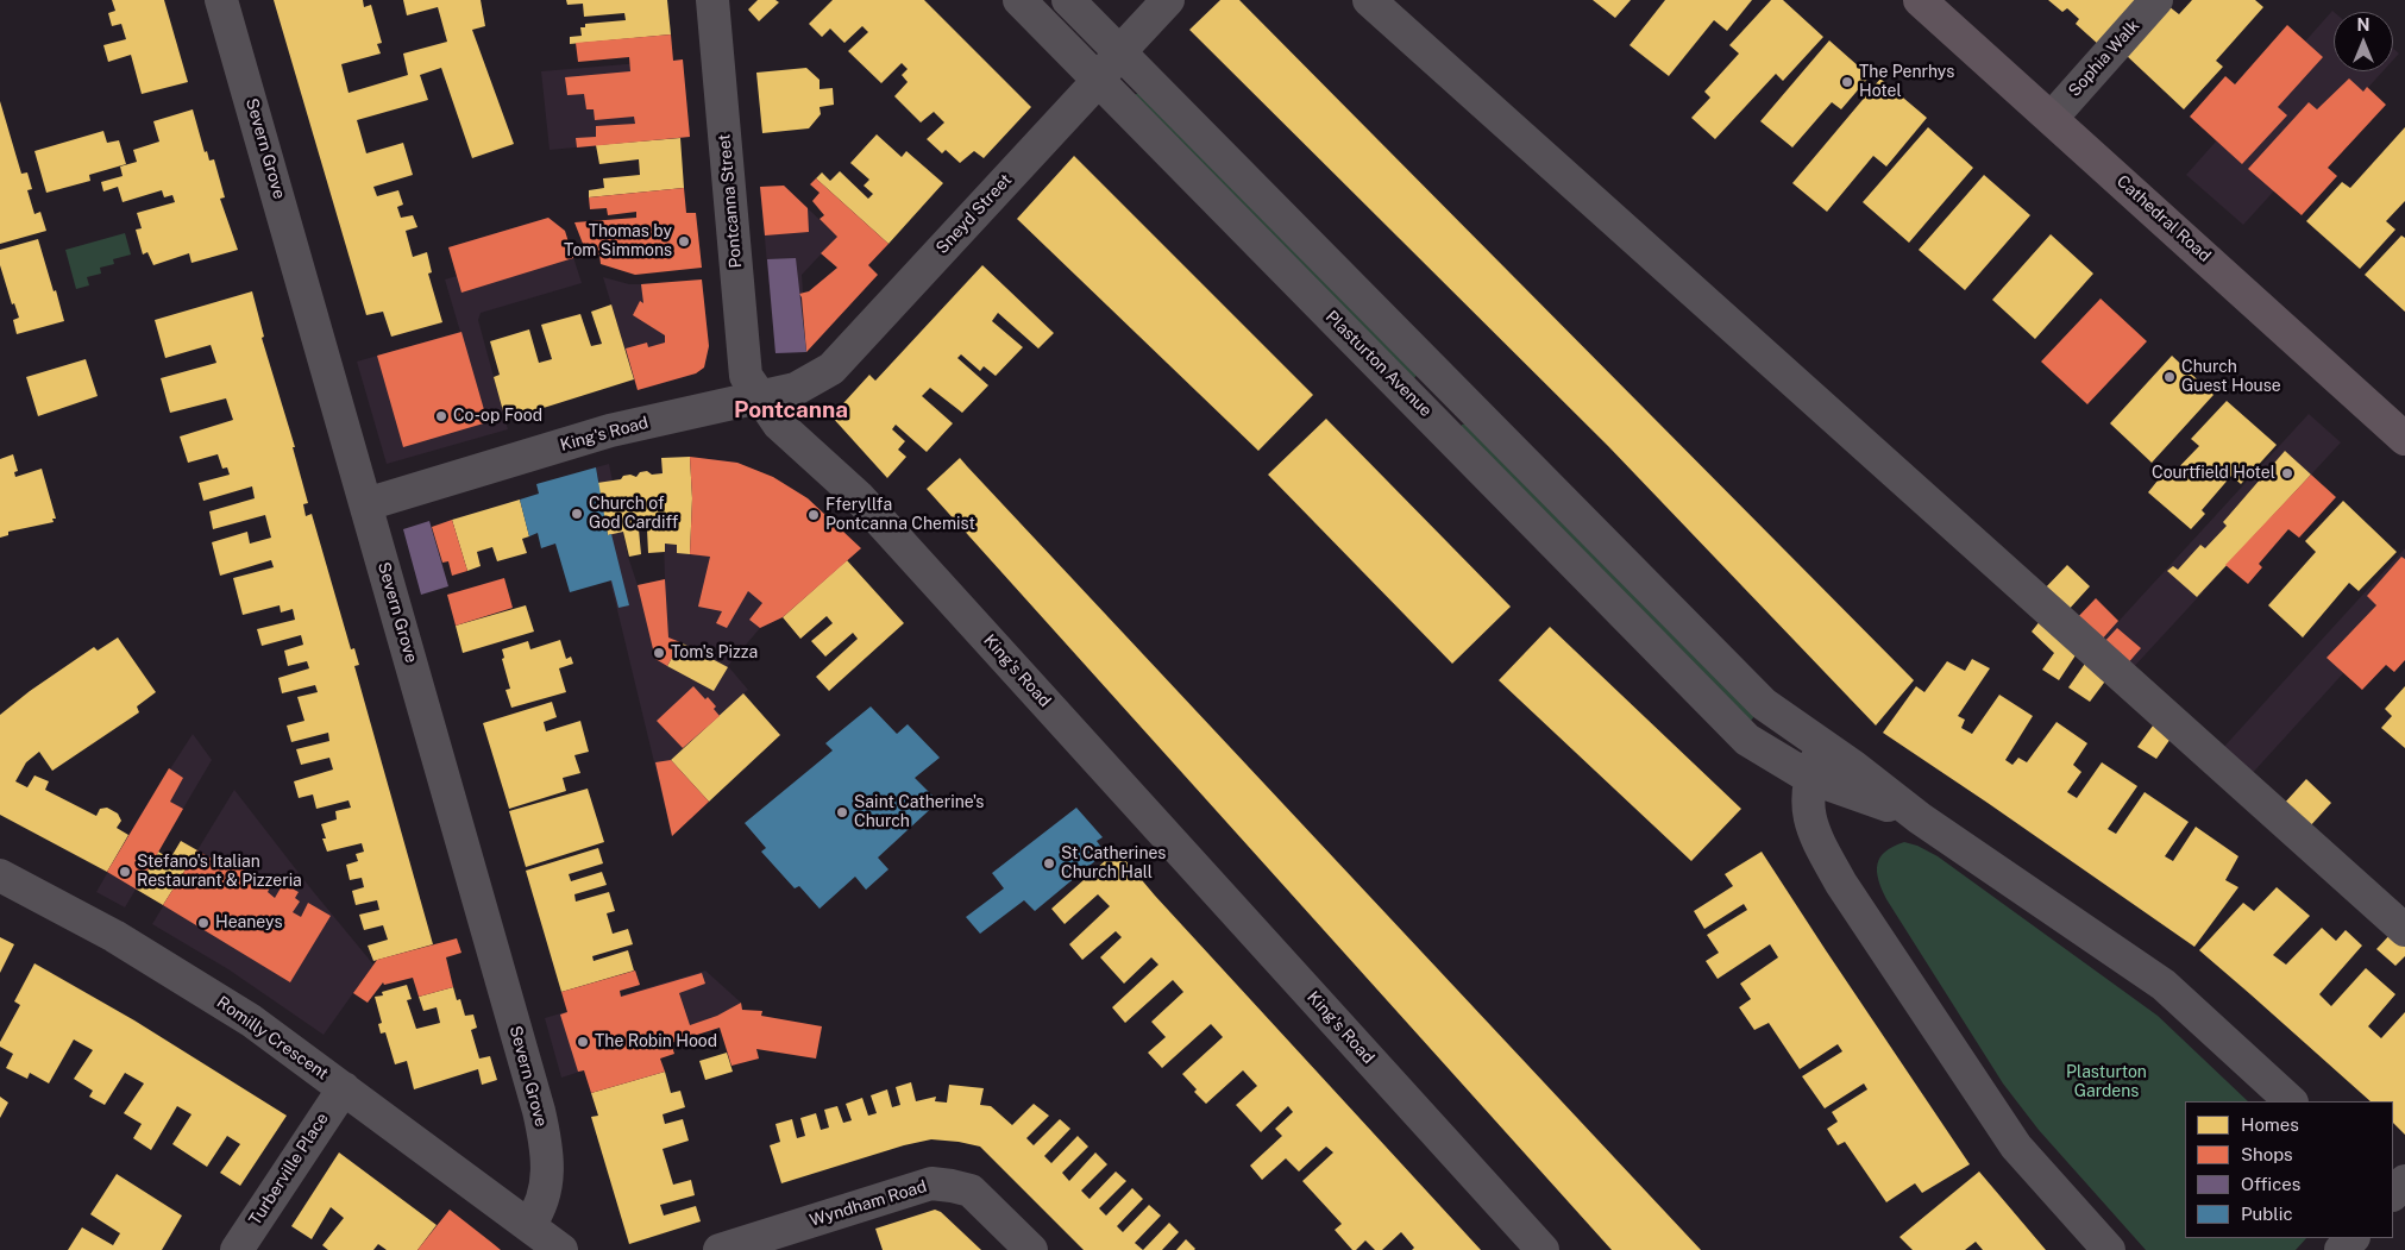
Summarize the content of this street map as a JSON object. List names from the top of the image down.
{
  "streets": {
    "main road": ["Cathedral Road"],
    "street": [
      "Sophia Walk",
      "Severn Grove",
      "Pontcanna Street",
      "Sneyd Street",
      "Plasturton Avenue",
      "King's Road",
      "Romilly Crescent",
      "Turberville Place",
      "Wyndham Road"
    ]
  },
  "crossings": [
    ["Sophia Walk", "Cathedral Road"],
    ["Severn Grove", "King's Road"],
    ["Severn Grove", "Romilly Crescent"],
    ["Pontcanna Street", "Sneyd Street"],
    ["Pontcanna Street", "King's Road"],
    ["Sneyd Street", "Plasturton Avenue"],
    ["Sneyd Street", "King's Road"],
    ["Romilly Crescent", "Turberville Place"]
  ],
  "districts": ["Pontcanna"],
  "parks": ["Plasturton Gardens"],
  "places": [
    "The Penrhys Hotel",
    "Thomas by Tom Simmons",
    "Church Guest House",
    "Co-op Food",
    "Courtfield Hotel",
    "Church of God Cardiff",
    "Fferyllfa Pontcanna Chemist",
    "Tom's Pizza",
    "Saint Catherine's Church",
    "St Catherines Church Hall",
    "Stefano's Italian Restaurant & Pizzeria",
    "Heaneys",
    "The Robin Hood"
  ],
  "legend": [
    "Homes",
    "Shops",
    "Offices",
    "Public"
  ],
  "north": "top"
}
